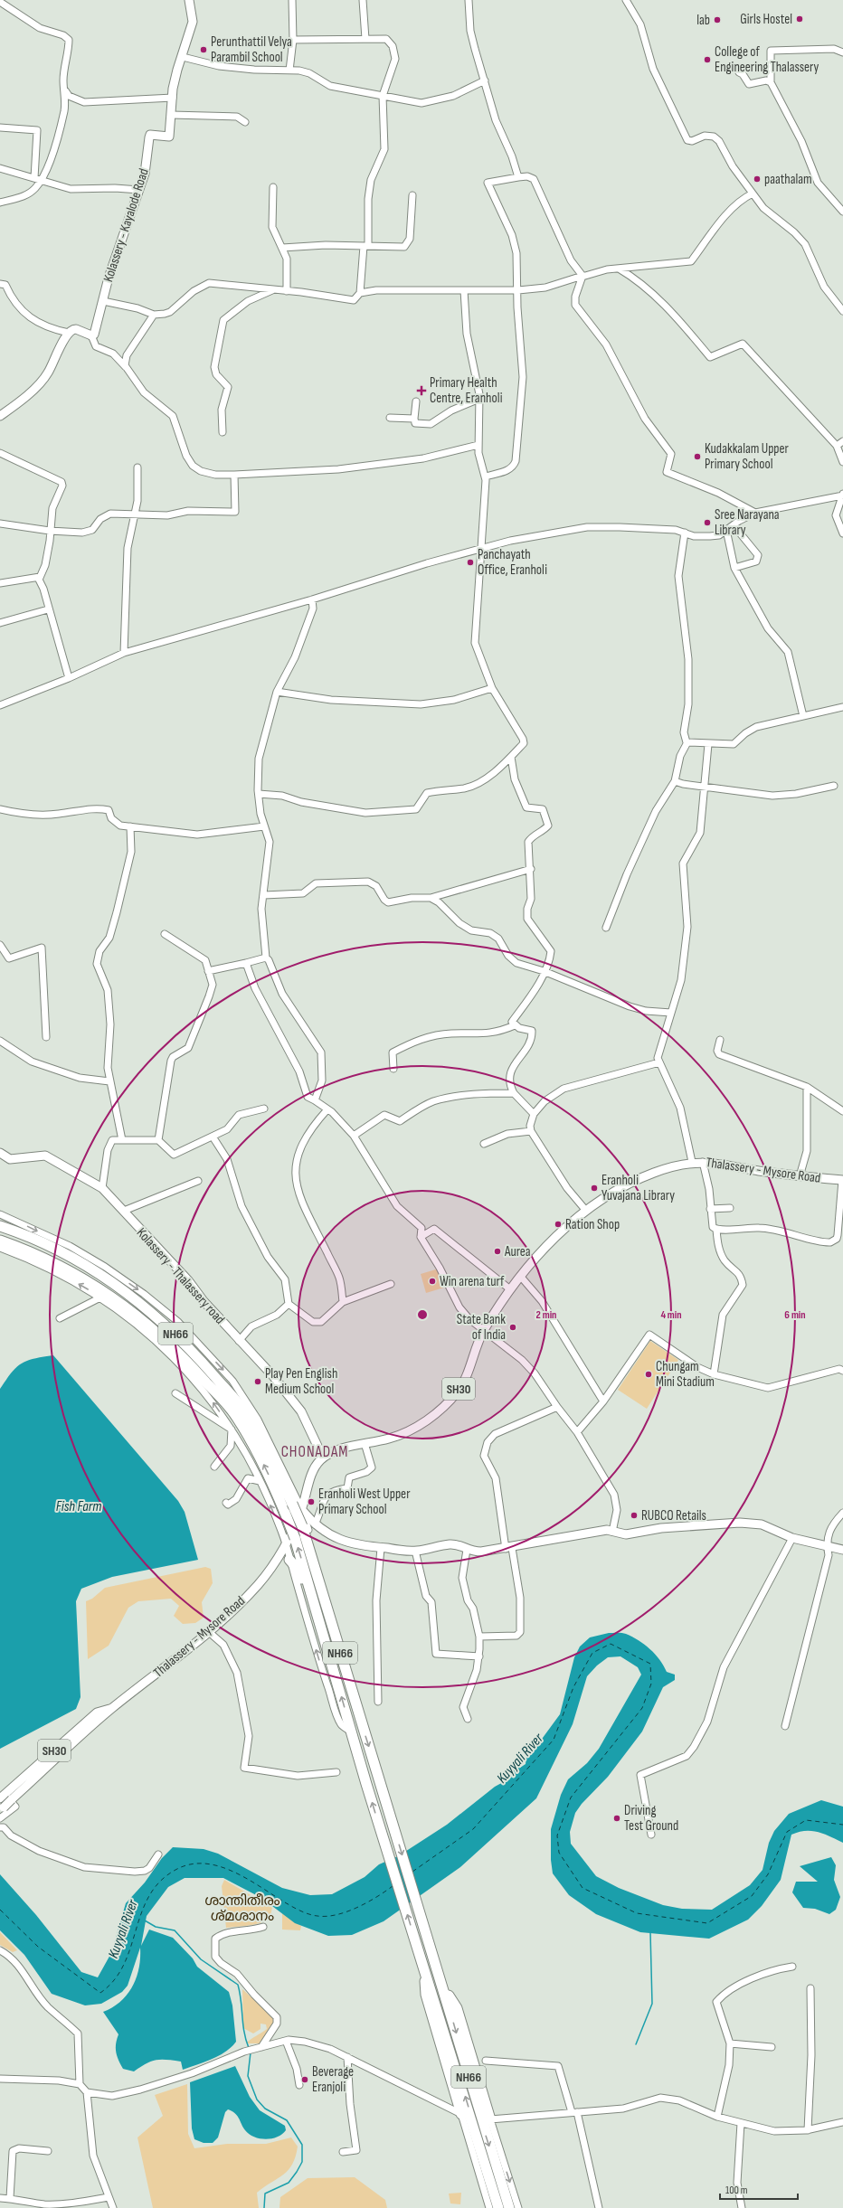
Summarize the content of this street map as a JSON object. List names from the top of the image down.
{
  "streets": {
    "highway": ["NH66"],
    "main road": [
      "Kolassery - Kayalode Road",
      "Thalassery - Mysore Road",
      "Kolassery - Thalassery road",
      "SH30"
    ]
  },
  "crossings": [
    ["Thalassery - Mysore Road", "Kolassery - Thalassery road"],
    ["Thalassery - Mysore Road", "SH30"]
  ],
  "districts": ["CHONADAM"],
  "water": ["Fish Farm", "Kuyyali River"],
  "parks": ["ശാന്തിതീരം ശ്മശാനം"],
  "places": {
    "other": [
      "Girls Hostel",
      "lab",
      "Perunthattil Velya Parambil School",
      "College of Engineering Thalassery",
      "paathalam",
      "Kudakkalam Upper Primary School",
      "Sree Narayana Library",
      "Panchayath Office, Eranholi",
      "Eranholi Yuvajana Library",
      "Ration Shop",
      "Aurea",
      "Win arena turf",
      "State Bank of India",
      "Chungam Mini Stadium",
      "Play Pen English Medium School",
      "Eranholi West Upper Primary School",
      "RUBCO Retails",
      "Driving Test Ground",
      "Beverage Eranjoli"
    ],
    "health": ["Primary Health Centre, Eranholi"]
  },
  "scale_bar": "100 m",
  "rings": ["2 min", "4 min", "6 min"]
}
